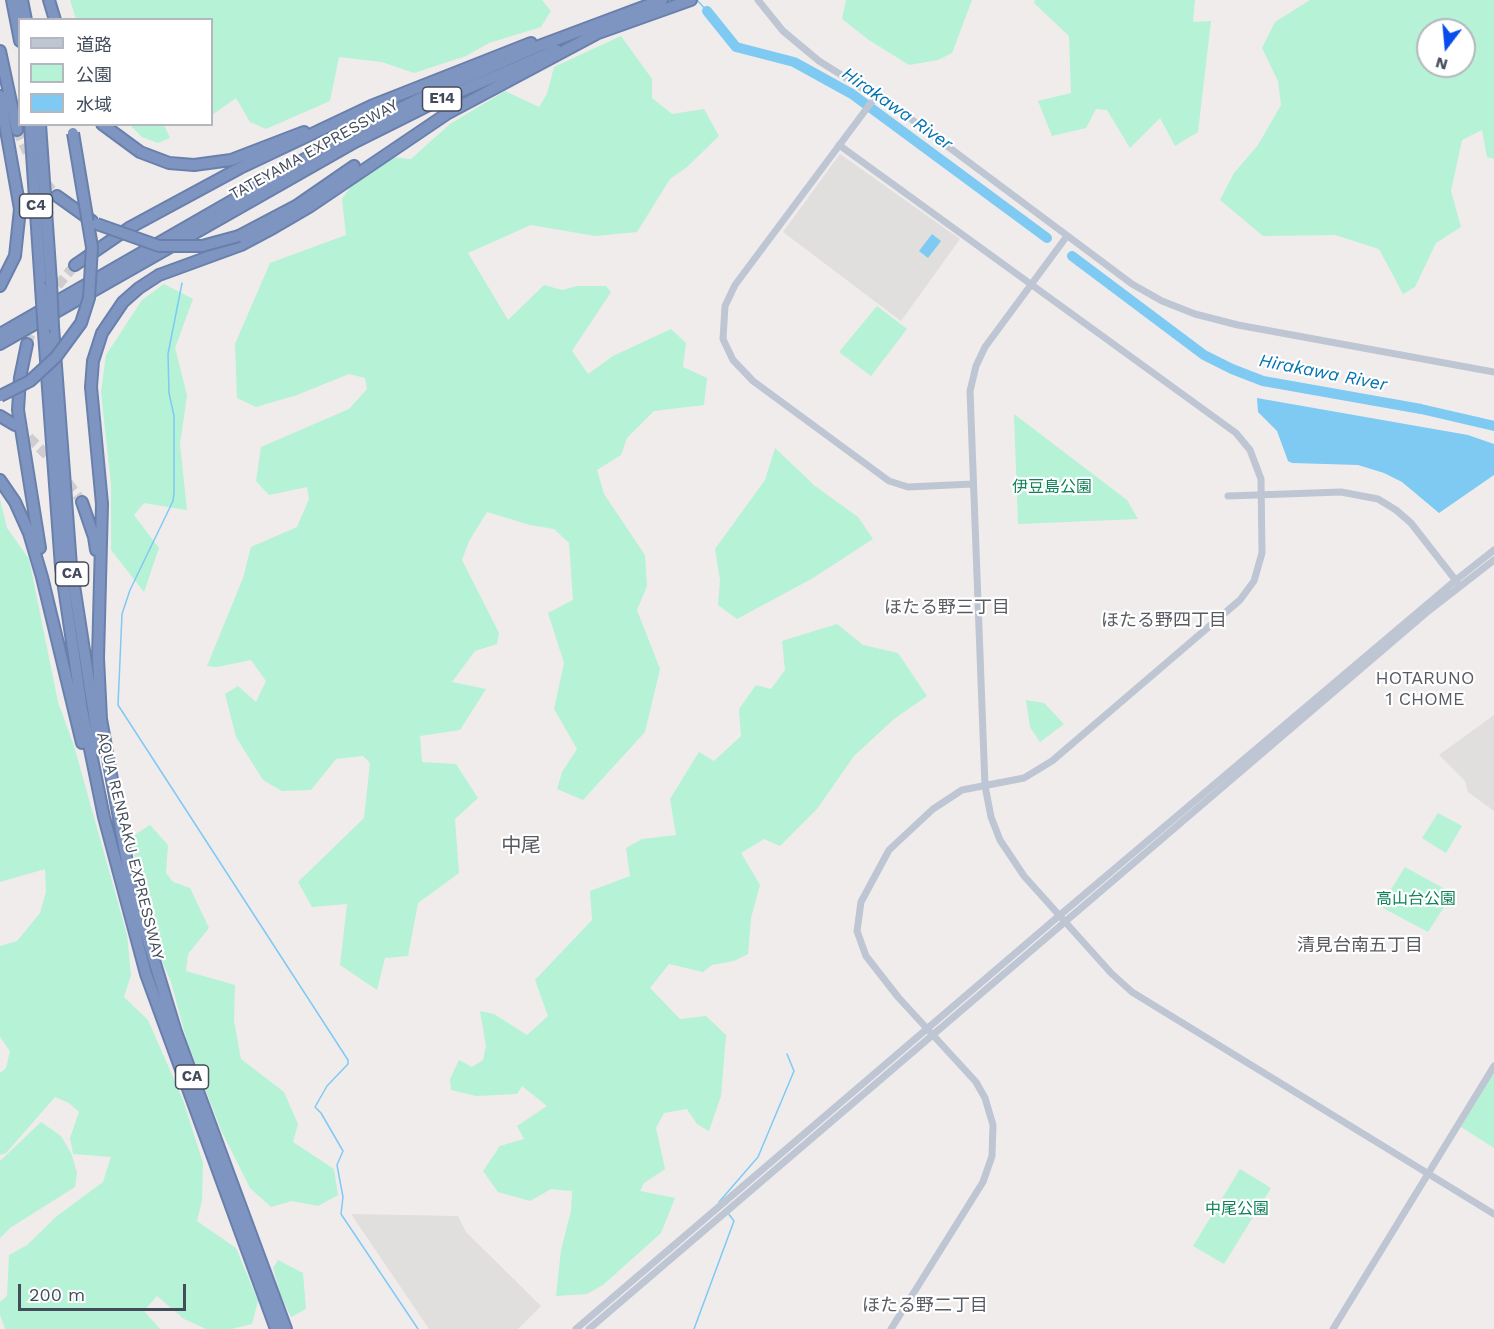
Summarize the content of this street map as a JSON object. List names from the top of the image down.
{
  "streets": {
    "highway": [
      "E14",
      "TATEYAMA EXPRESSWAY",
      "C4",
      "CA",
      "AQUA RENRAKU EXPRESSWAY"
    ]
  },
  "crossings": [
    ["C4", "AQUA RENRAKU EXPRESSWAY"]
  ],
  "districts": [
    "ほたる野三丁目",
    "ほたる野四丁目",
    "HOTARUNO 1 CHOME",
    "中尾",
    "清見台南五丁目",
    "ほたる野二丁目"
  ],
  "water": ["Hirakawa River"],
  "parks": ["伊豆島公園", "高山台公園", "中尾公園"],
  "legend": ["道路", "公園", "水域"],
  "scale_bar": "200 m",
  "north": "bottom"
}
